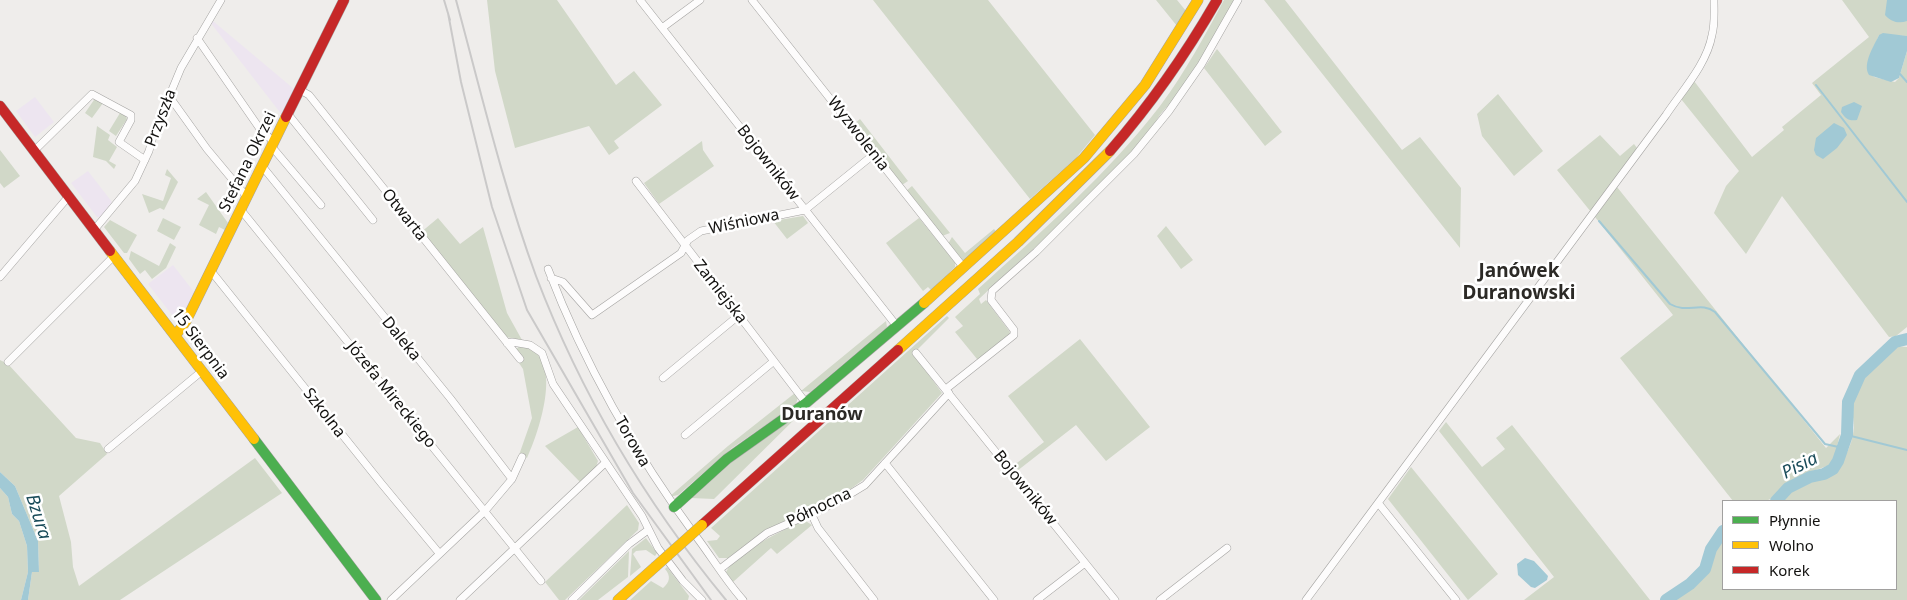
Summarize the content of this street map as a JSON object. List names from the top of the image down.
{
  "streets": {
    "street": [
      "Przyszła",
      "Wyzwolenia",
      "Stefana Okrzei",
      "Bojowników",
      "Otwarta",
      "Wiśniowa",
      "Zamiejska",
      "Daleka",
      "15 Sierpnia",
      "Józefa Mireckiego",
      "Szkolna",
      "Torowa",
      "Północna"
    ]
  },
  "crossings": [
    ["Przyszła", "15 Sierpnia"],
    ["Wyzwolenia", "Wiśniowa"],
    ["Stefana Okrzei", "Otwarta"],
    ["Stefana Okrzei", "Daleka"],
    ["Stefana Okrzei", "15 Sierpnia"],
    ["Stefana Okrzei", "Józefa Mireckiego"],
    ["Stefana Okrzei", "Szkolna"],
    ["Bojowników", "Wiśniowa"],
    ["Bojowników", "Północna"],
    ["Wiśniowa", "Zamiejska"],
    ["Wiśniowa", "Torowa"],
    ["Torowa", "Północna"]
  ],
  "districts": ["Janówek Duranowski", "Duranów"],
  "water": ["Pisia", "Bzura"],
  "legend": ["Płynnie", "Wolno", "Korek"]
}
